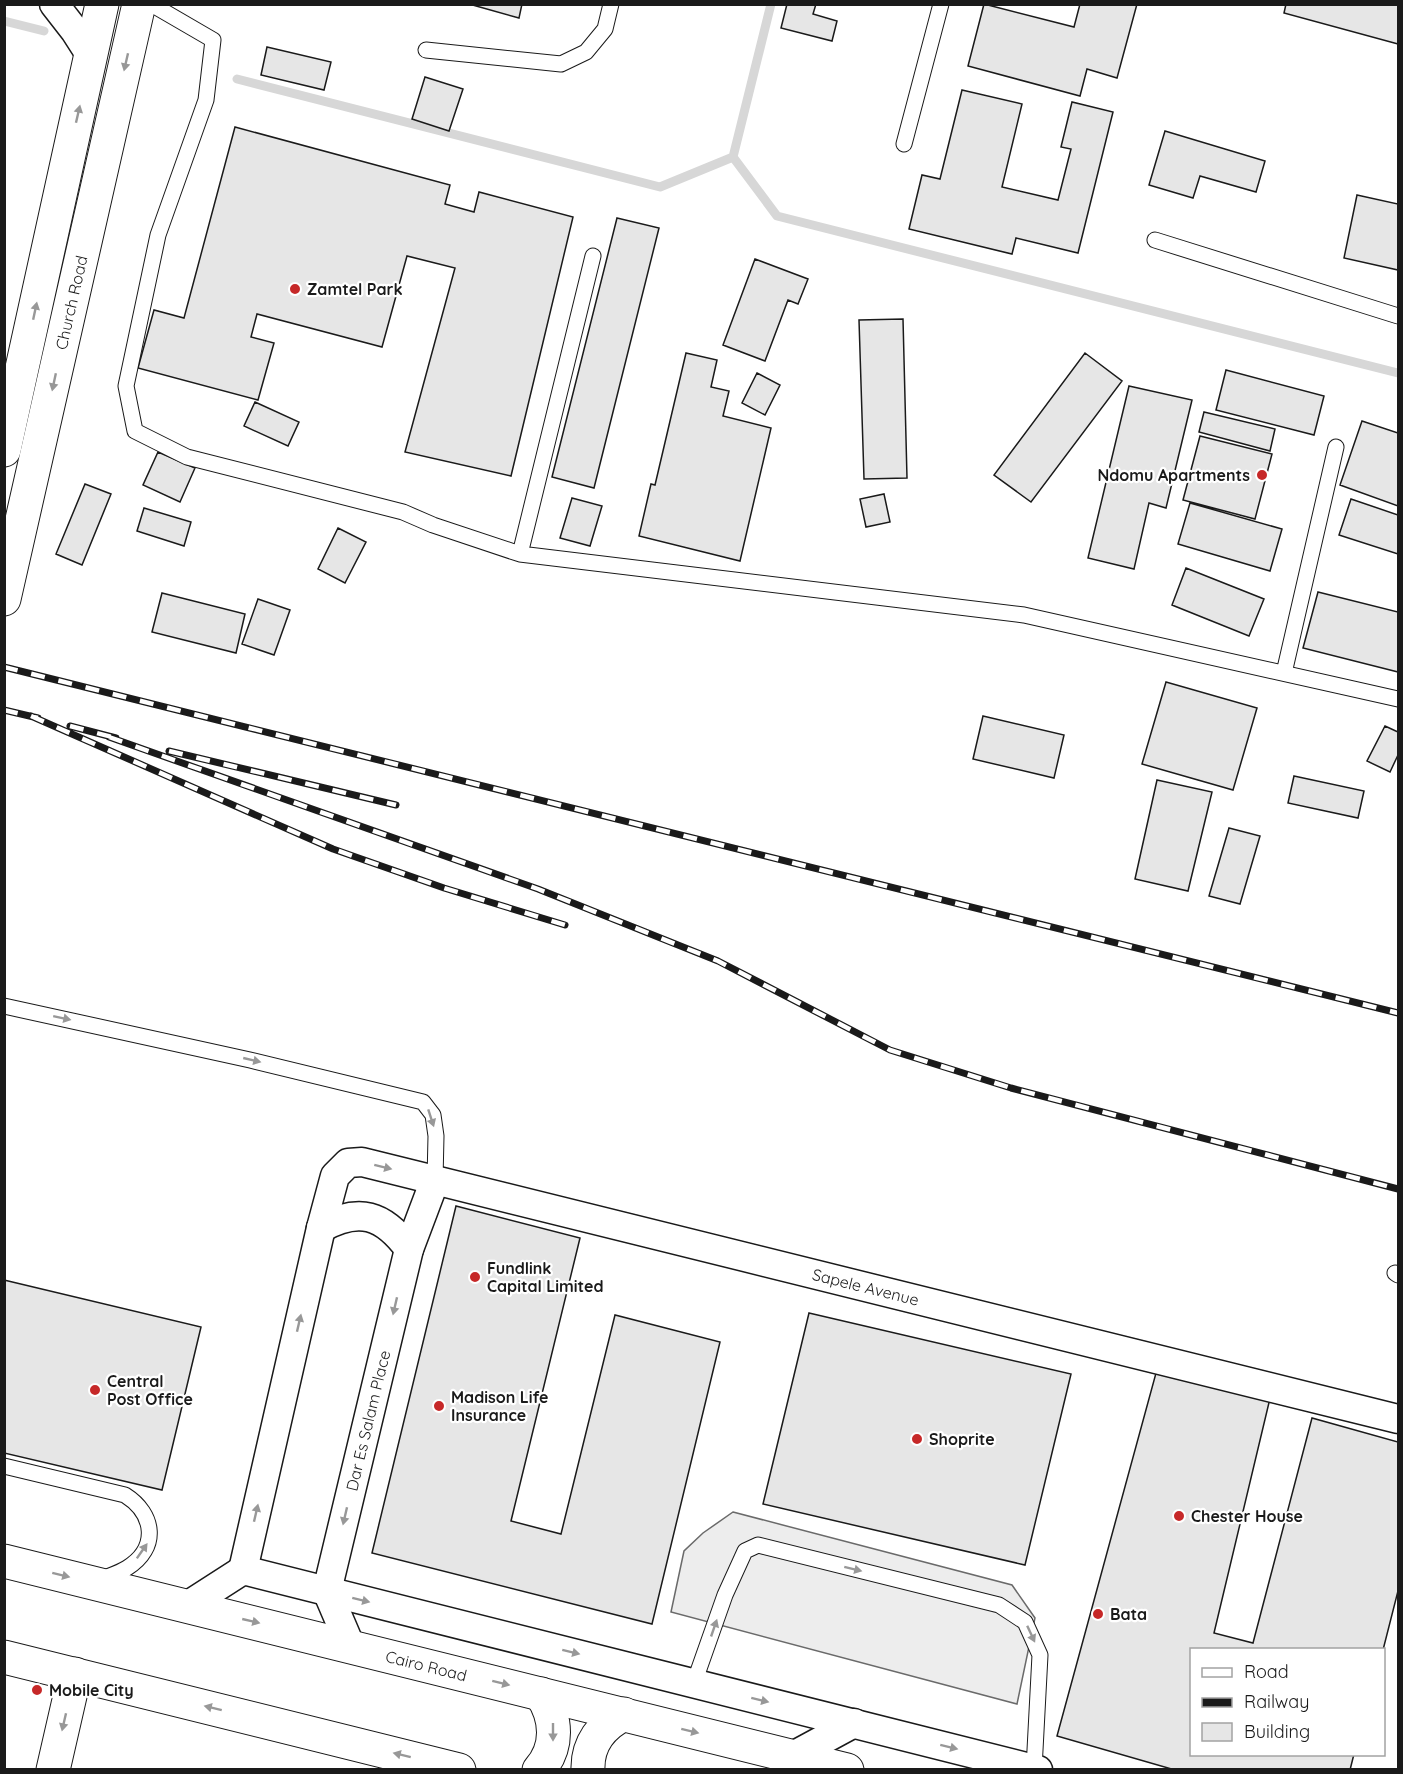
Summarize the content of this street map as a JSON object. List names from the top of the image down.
{
  "streets": {
    "main road": ["Church Road", "Cairo Road"],
    "street": ["Sapele Avenue", "Dar Es Salam Place"]
  },
  "crossings": [
    ["Sapele Avenue", "Dar Es Salam Place"]
  ],
  "places": [
    "Zamtel Park",
    "Ndomu Apartments",
    "Fundlink Capital Limited",
    "Central Post Office",
    "Madison Life Insurance",
    "Shoprite",
    "Chester House",
    "Bata",
    "Mobile City"
  ],
  "legend": ["Road", "Railway", "Building"]
}
